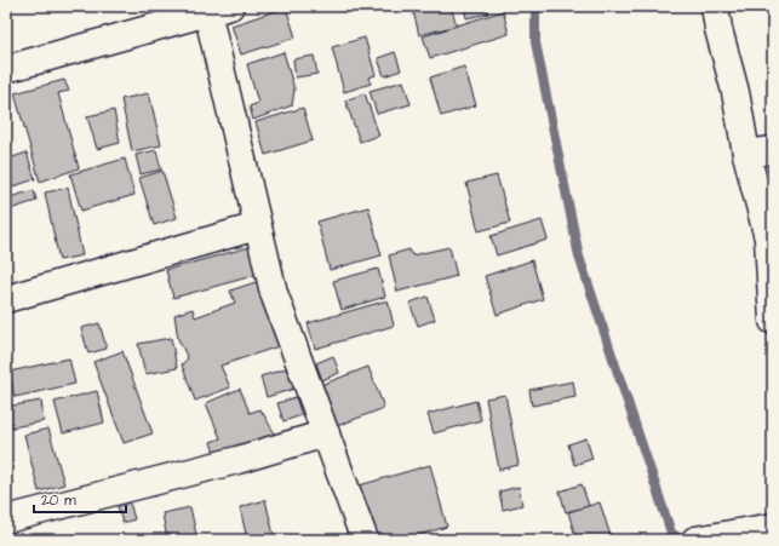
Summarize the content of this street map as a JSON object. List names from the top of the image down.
{
  "scale_bar": "20 m"
}
